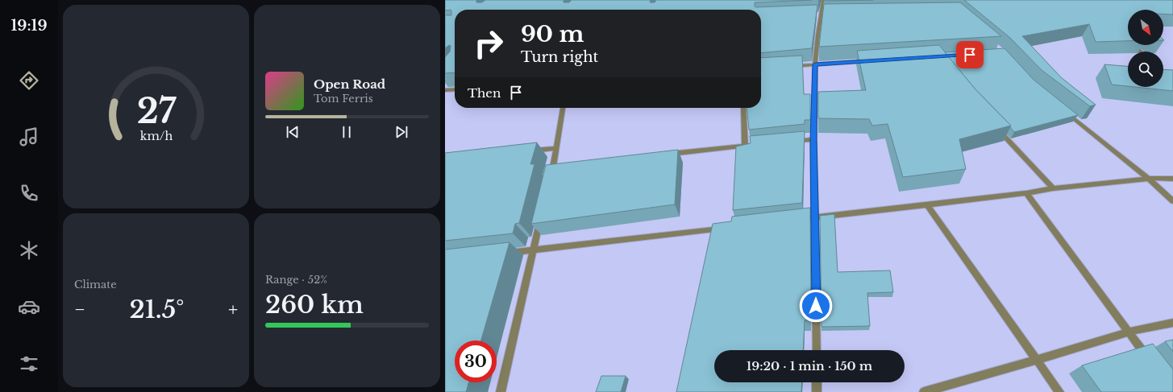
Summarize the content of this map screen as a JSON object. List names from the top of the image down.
{
  "north": "bottom right",
  "page": {
    "tabs": "19:19",
    "turn": ["90 m", "Turn right"],
    "song": ["Open Road", "Tom Ferris"],
    "then": "Then",
    "tile": [
      "Climate",
      ["Range · 52%", "260 km"]
    ],
    "heat": ["−", "21.5°", "+"],
    "limit": "30",
    "trip": "19:20 · 1 min · 150 m",
    "gauge": ["27", "km/h"]
  }
}
